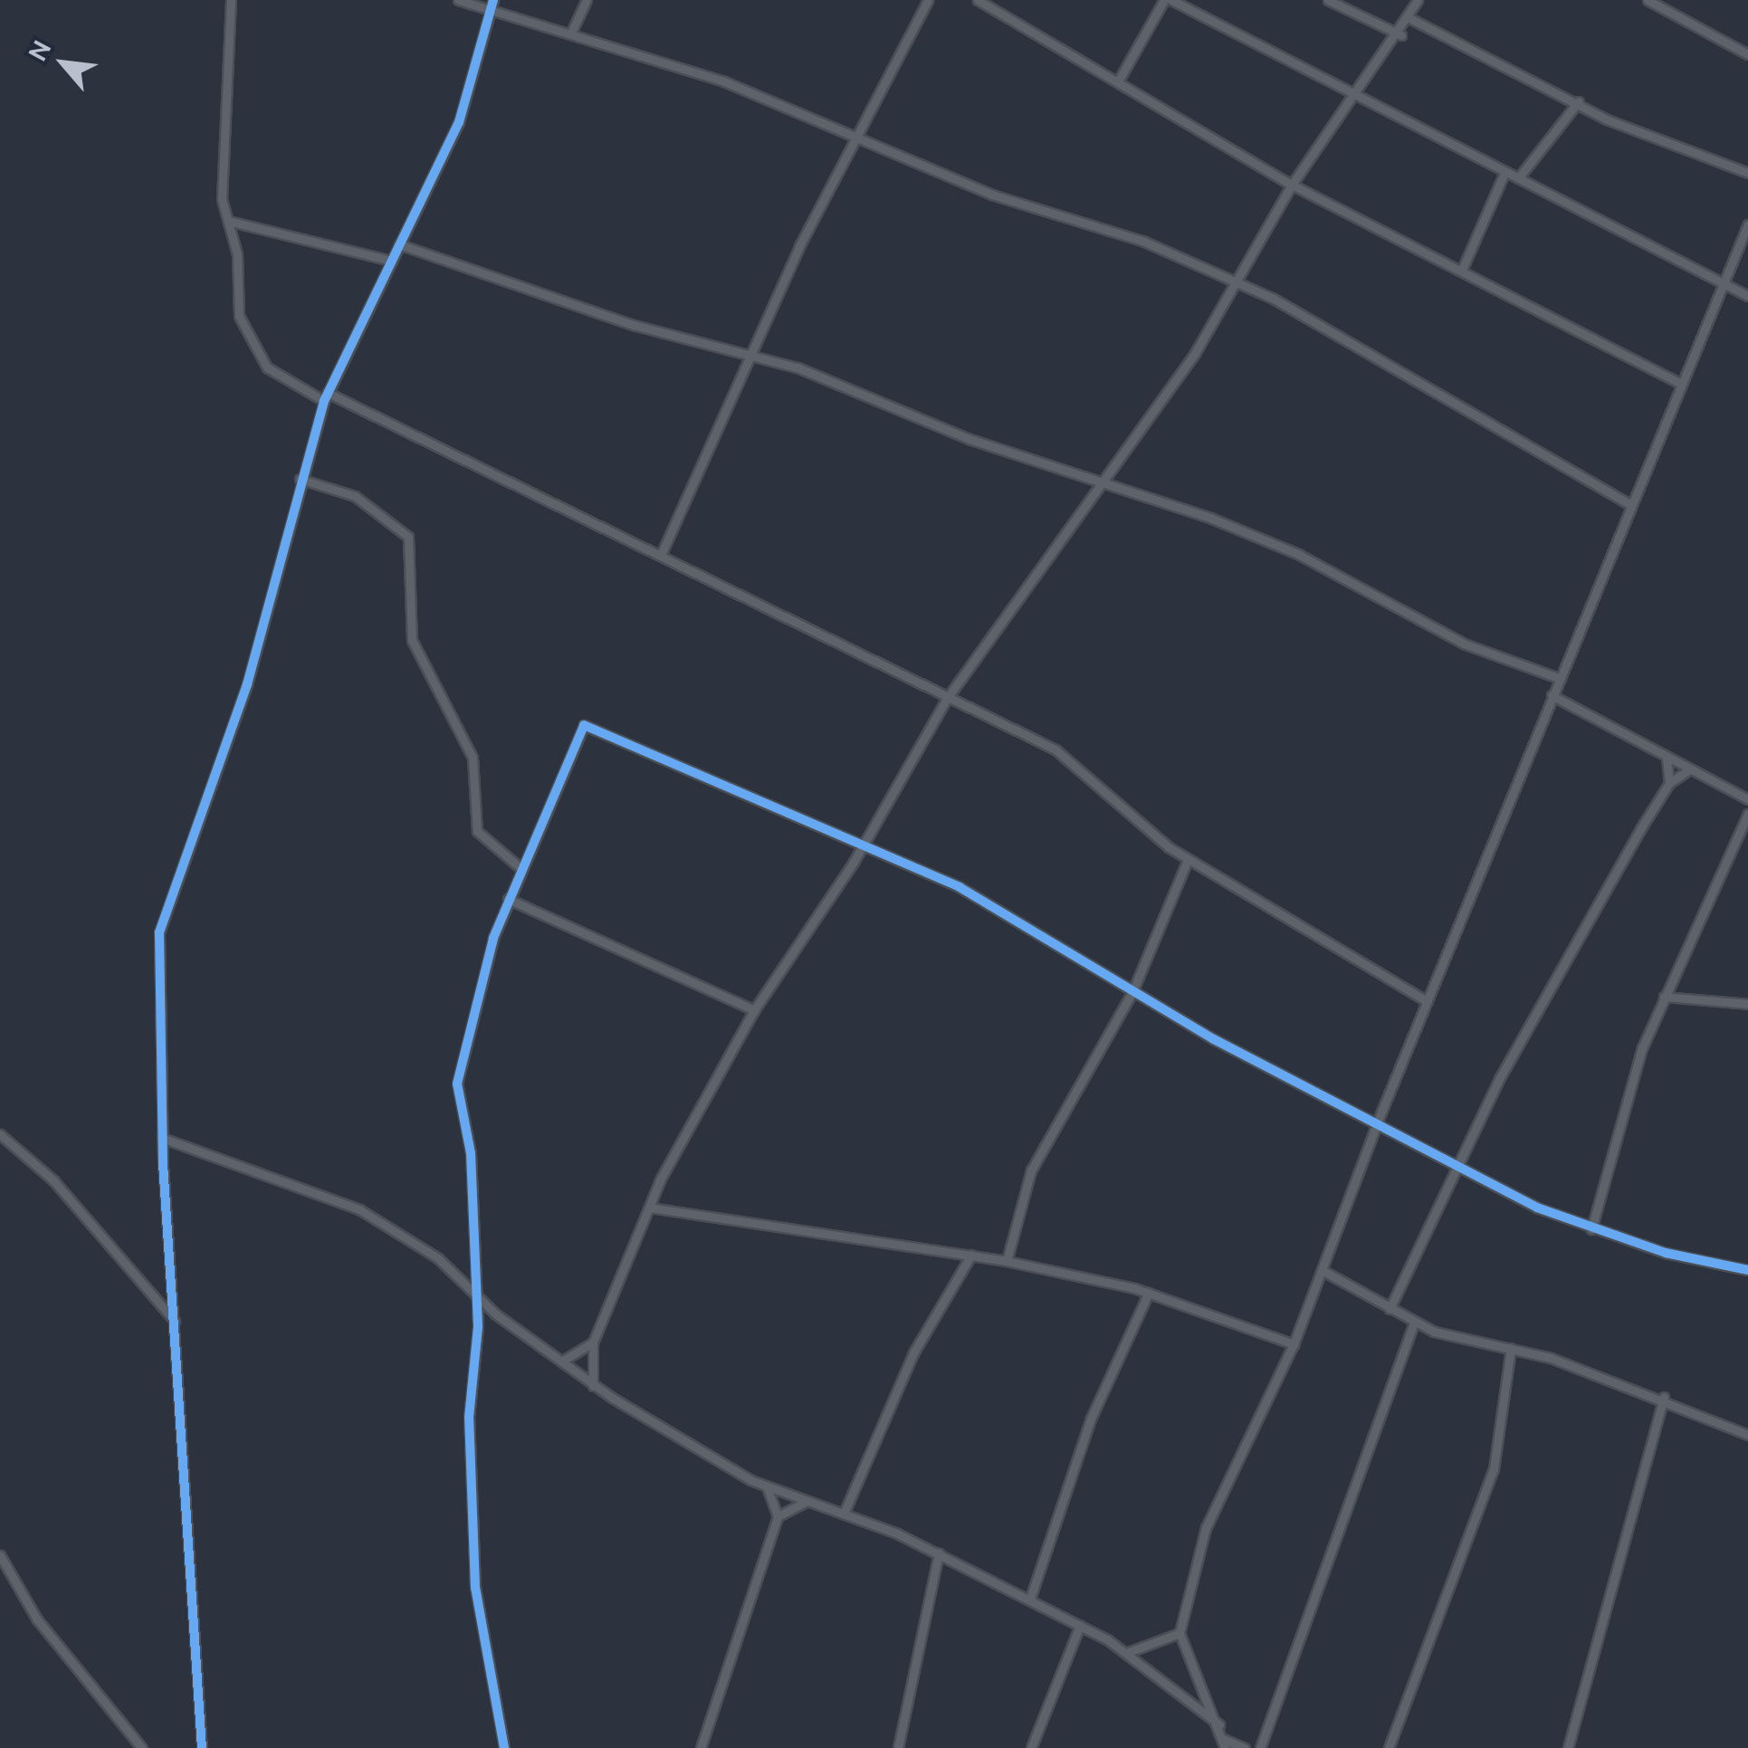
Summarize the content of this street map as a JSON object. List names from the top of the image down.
{
  "north": "top left"
}
